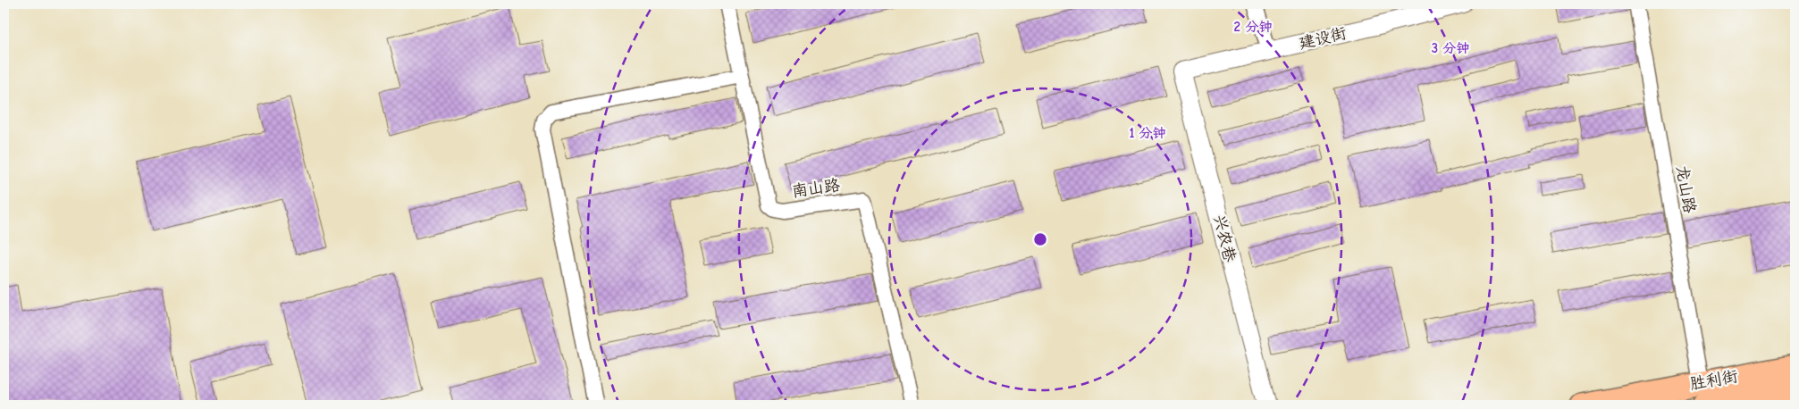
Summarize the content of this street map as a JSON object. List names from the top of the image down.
{
  "streets": {
    "main road": ["胜利街"],
    "street": [
      "建设街",
      "南山路",
      "龙山路",
      "兴农巷"
    ]
  },
  "crossings": [
    ["建设街", "兴农巷"],
    ["龙山路", "胜利街"]
  ],
  "rings": ["2 分钟", "3 分钟", "1 分钟"]
}
